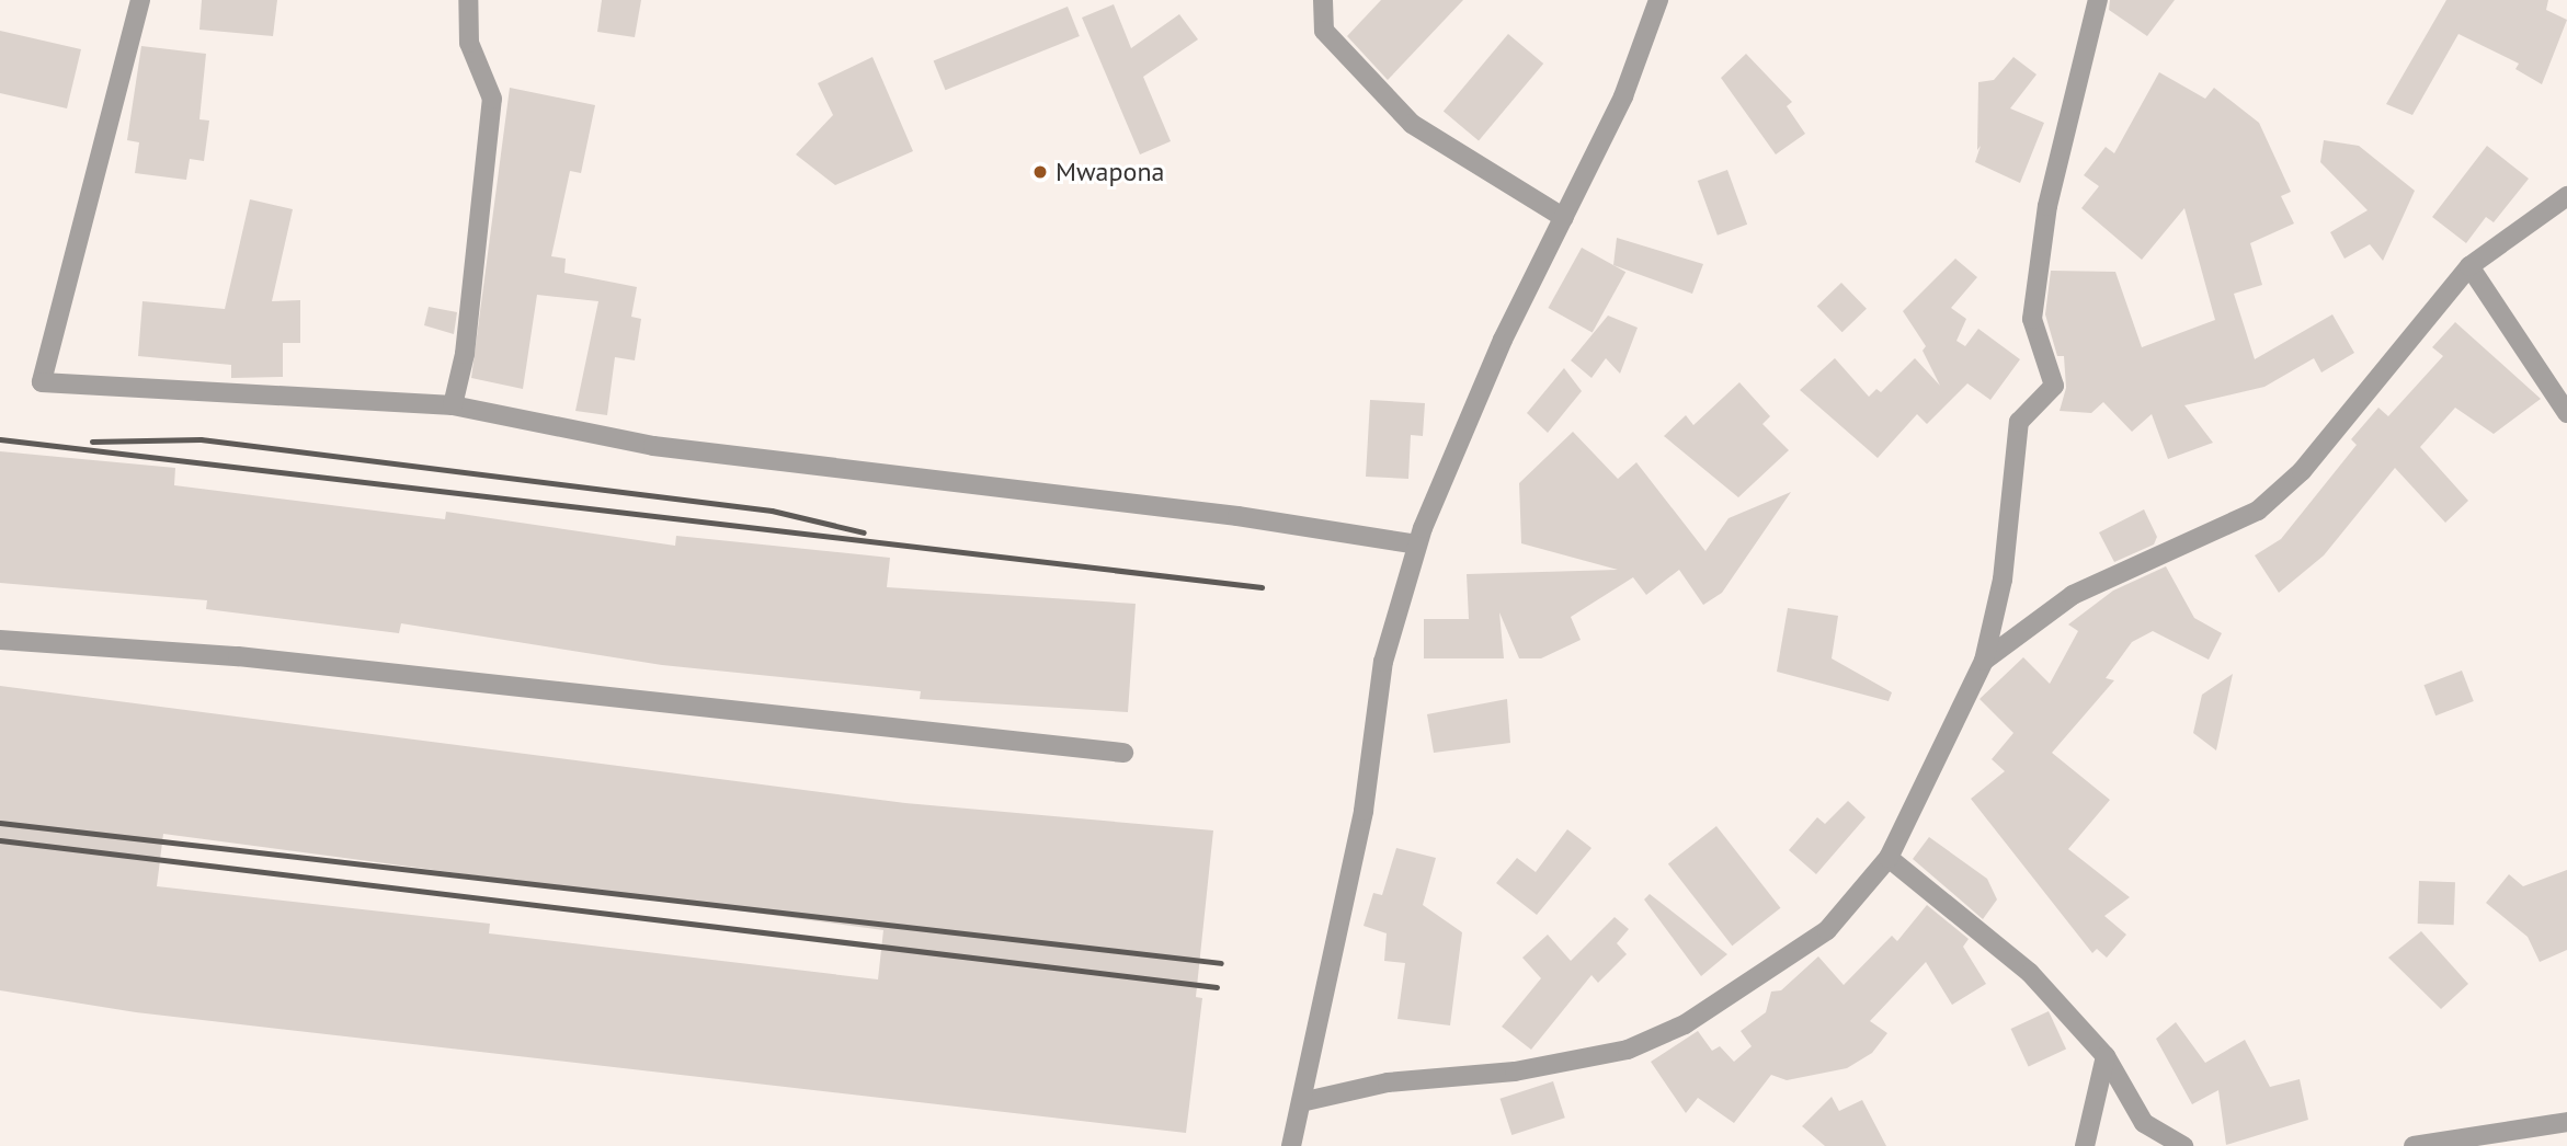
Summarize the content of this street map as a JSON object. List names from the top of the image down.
{
  "places": ["Mwapona"]
}
